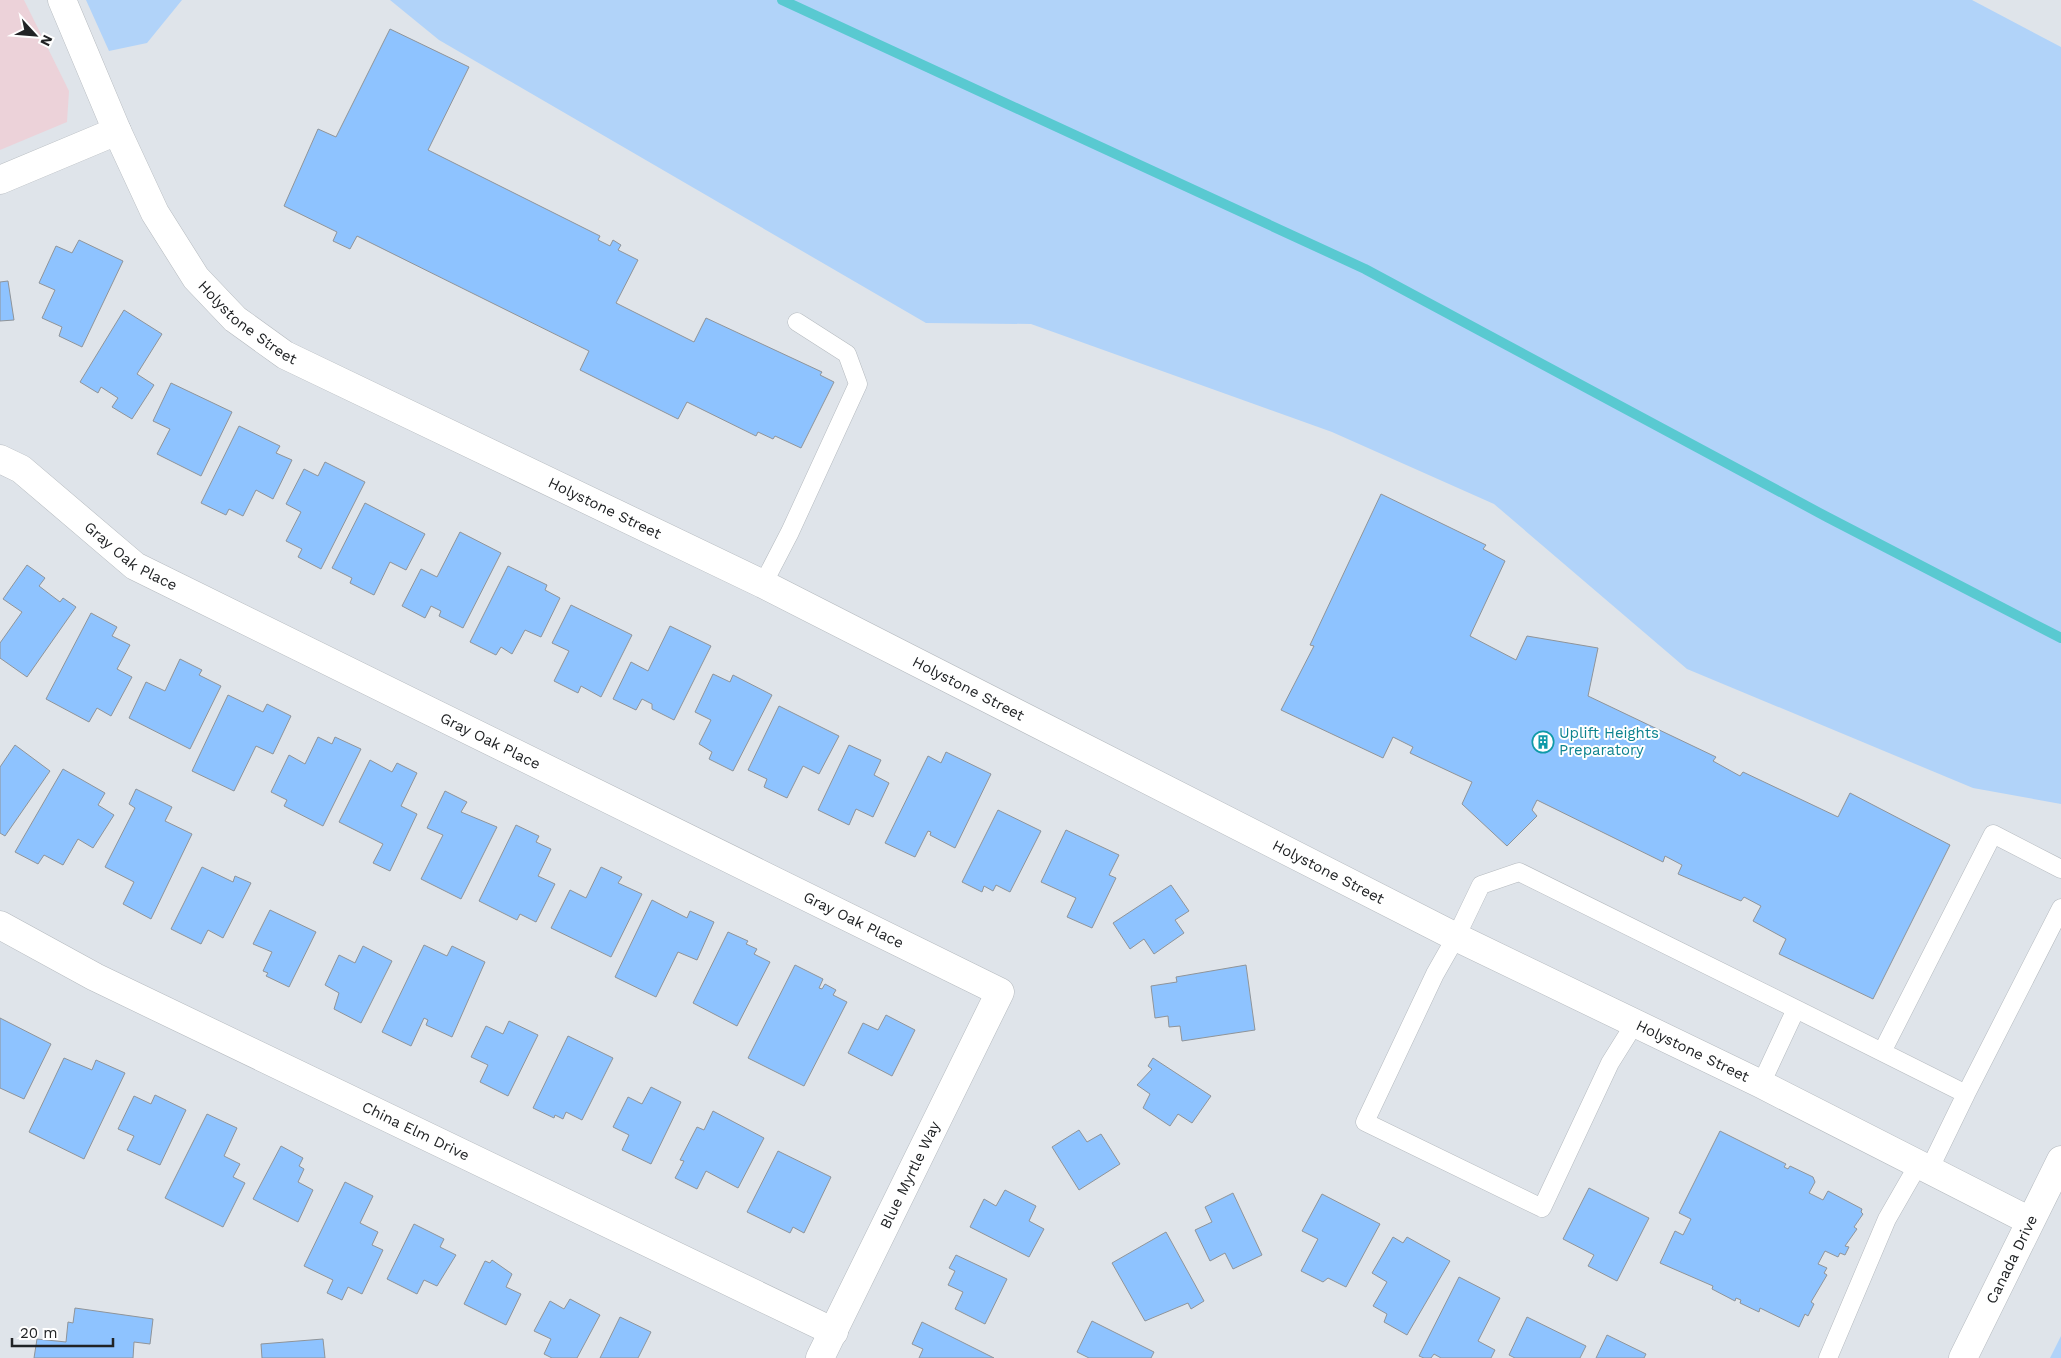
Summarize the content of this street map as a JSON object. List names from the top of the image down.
{
  "streets": {
    "street": [
      "Holystone Street",
      "Gray Oak Place",
      "China Elm Drive",
      "Blue Myrtle Way",
      "Canada Drive"
    ]
  },
  "crossings": [
    ["Holystone Street", "Canada Drive"],
    ["Gray Oak Place", "Blue Myrtle Way"],
    ["China Elm Drive", "Blue Myrtle Way"]
  ],
  "places": {
    "building": ["Uplift Heights Preparatory"]
  },
  "scale_bar": "20 m",
  "north": "bottom right"
}
